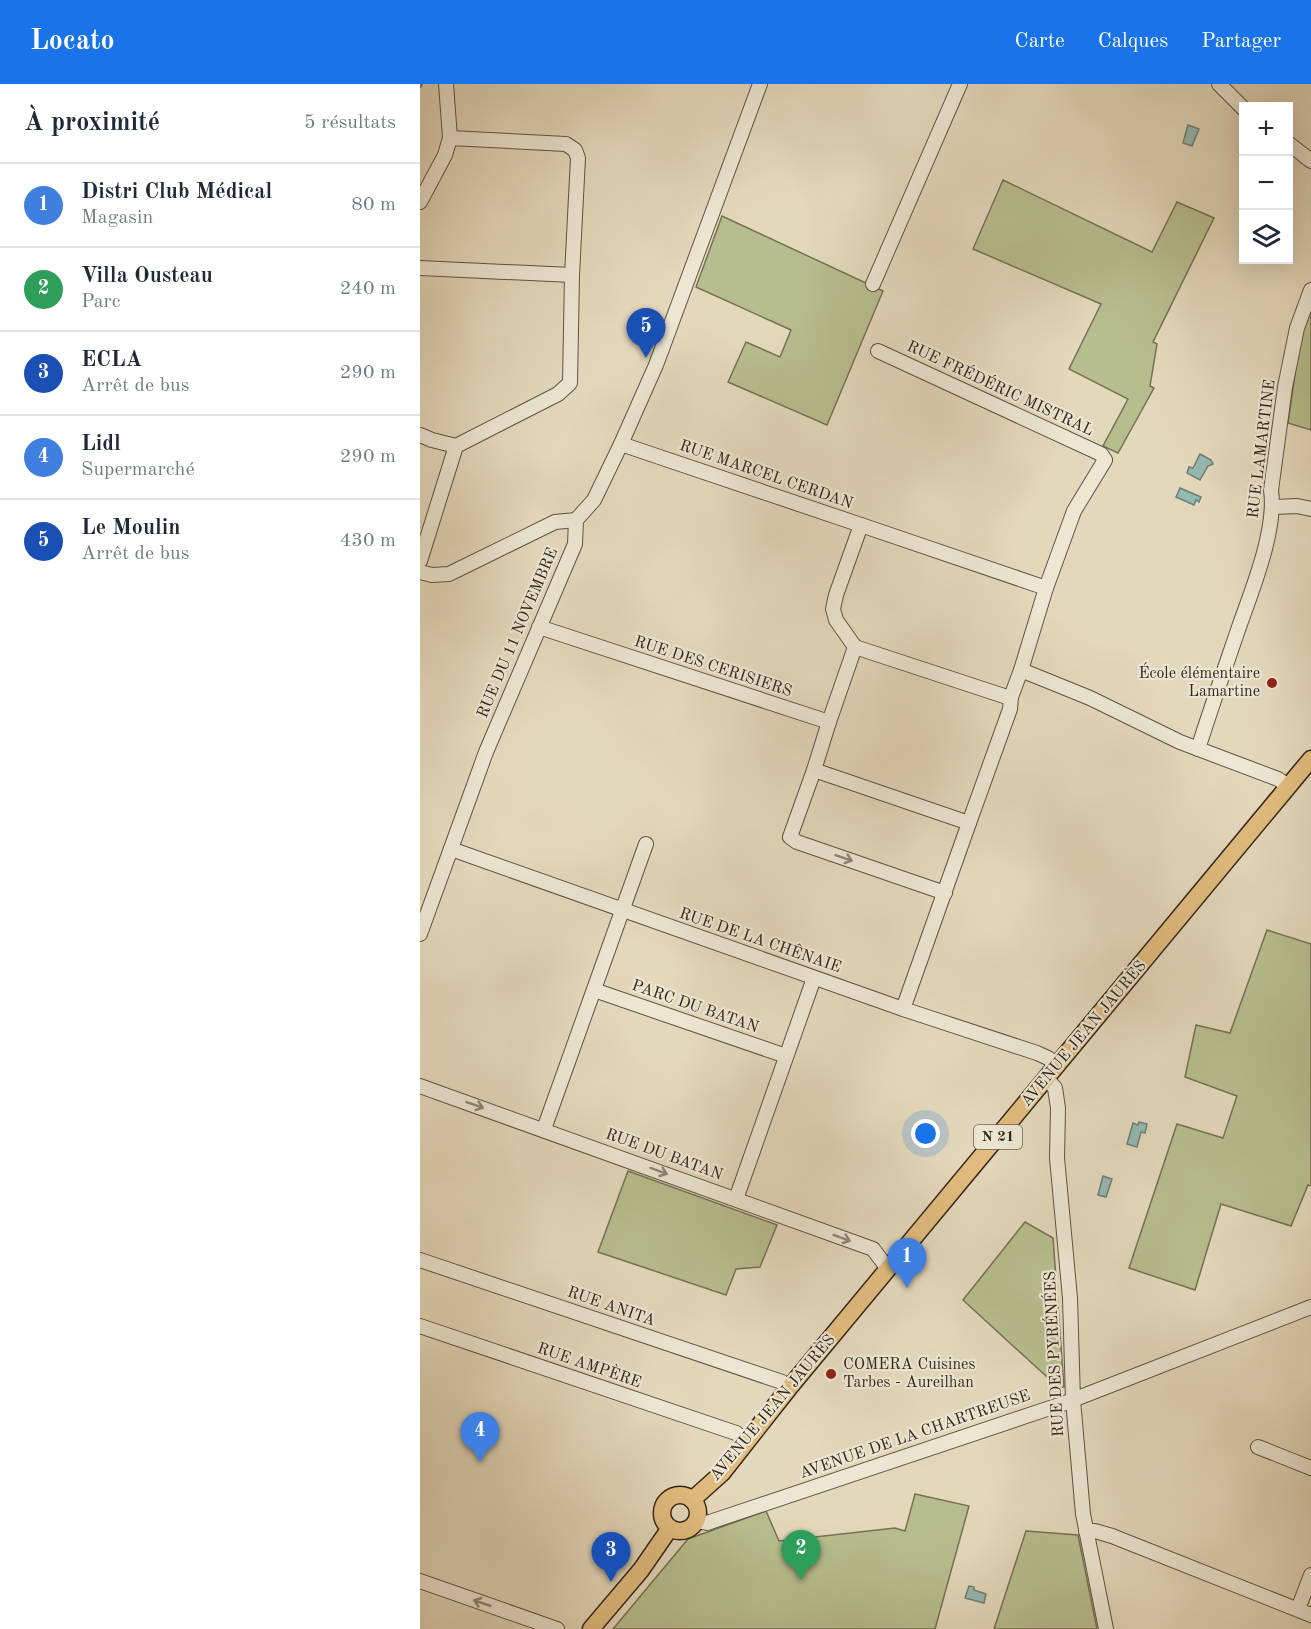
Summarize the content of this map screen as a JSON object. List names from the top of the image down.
{
  "streets": {
    "main road": ["AVENUE JEAN JAURÈS", "N 21"],
    "street": [
      "RUE FRÉDÉRIC MISTRAL",
      "RUE LAMARTINE",
      "RUE MARCEL CERDAN",
      "RUE DU 11 NOVEMBRE",
      "RUE DES CERISIERS",
      "RUE DE LA CHÊNAIE",
      "PARC DU BATAN",
      "RUE DU BATAN",
      "RUE ANITA",
      "RUE DES PYRÉNÉES",
      "RUE AMPÈRE",
      "AVENUE DE LA CHARTREUSE"
    ]
  },
  "crossings": [
    ["RUE DU 11 NOVEMBRE", "RUE DES CERISIERS"],
    ["RUE DU 11 NOVEMBRE", "RUE DE LA CHÊNAIE"],
    ["RUE DE LA CHÊNAIE", "AVENUE JEAN JAURÈS"],
    ["AVENUE JEAN JAURÈS", "RUE DU BATAN"],
    ["AVENUE JEAN JAURÈS", "RUE ANITA"],
    ["AVENUE JEAN JAURÈS", "RUE DES PYRÉNÉES"],
    ["AVENUE JEAN JAURÈS", "RUE AMPÈRE"],
    ["AVENUE JEAN JAURÈS", "AVENUE DE LA CHARTREUSE"],
    ["RUE DES PYRÉNÉES", "AVENUE DE LA CHARTREUSE"]
  ],
  "one_way": ["RUE DU BATAN"],
  "places": ["École élémentaire Lamartine", "COMERA Cuisines Tarbes - Aureilhan"],
  "page": {
    "header": "Locato",
    "nav": ["Carte", "Calques", "Partager"],
    "heading": ["À proximité", "5 résultats"],
    "map_buttons": ["+", "−"],
    "list": [
      {
        "mark": "1",
        "name": "Distri Club Médical",
        "note": "Magasin",
        "value": "80 m"
      },
      {
        "mark": "2",
        "name": "Villa Ousteau",
        "note": "Parc",
        "value": "240 m"
      },
      {
        "mark": "3",
        "name": "ECLA",
        "note": "Arrêt de bus",
        "value": "290 m"
      },
      {
        "mark": "4",
        "name": "Lidl",
        "note": "Supermarché",
        "value": "290 m"
      },
      {
        "mark": "5",
        "name": "Le Moulin",
        "note": "Arrêt de bus",
        "value": "430 m"
      }
    ],
    "pins": [
      "5",
      "1",
      "4",
      "2",
      "3"
    ]
  }
}
